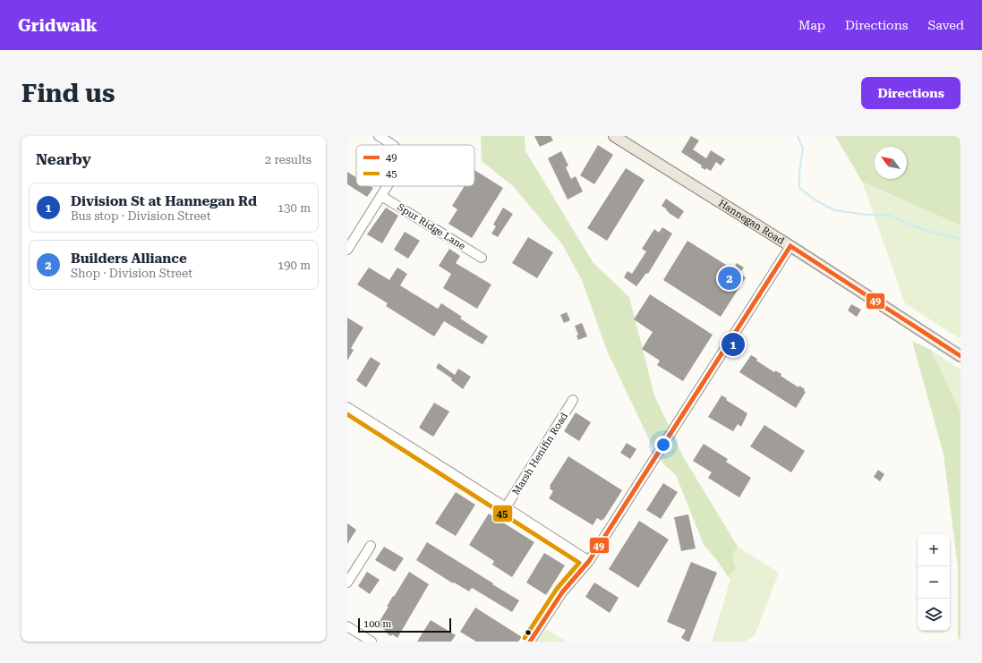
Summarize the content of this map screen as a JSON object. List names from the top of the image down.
{
  "streets": {
    "main road": ["Hannegan Road"],
    "street": ["Spur Ridge Lane", "Marsh Henifin Road"]
  },
  "lines": ["transit line 49", "transit line 45"],
  "legend": ["49", "45"],
  "scale_bar": "100 m",
  "north": "top left",
  "page": {
    "header": "Gridwalk",
    "nav": ["Map", "Directions", "Saved"],
    "buttons": "Directions",
    "title": "Find us",
    "heading": ["Nearby", "2 results"],
    "list": [
      {
        "mark": "1",
        "name": "Division St at Hannegan Rd",
        "note": "Bus stop · Division Street",
        "value": "130 m"
      },
      {
        "mark": "2",
        "name": "Builders Alliance",
        "note": "Shop · Division Street",
        "value": "190 m"
      }
    ],
    "pins": ["2", "1"],
    "map_buttons": ["+", "−"],
    "scale": "100 m"
  }
}
